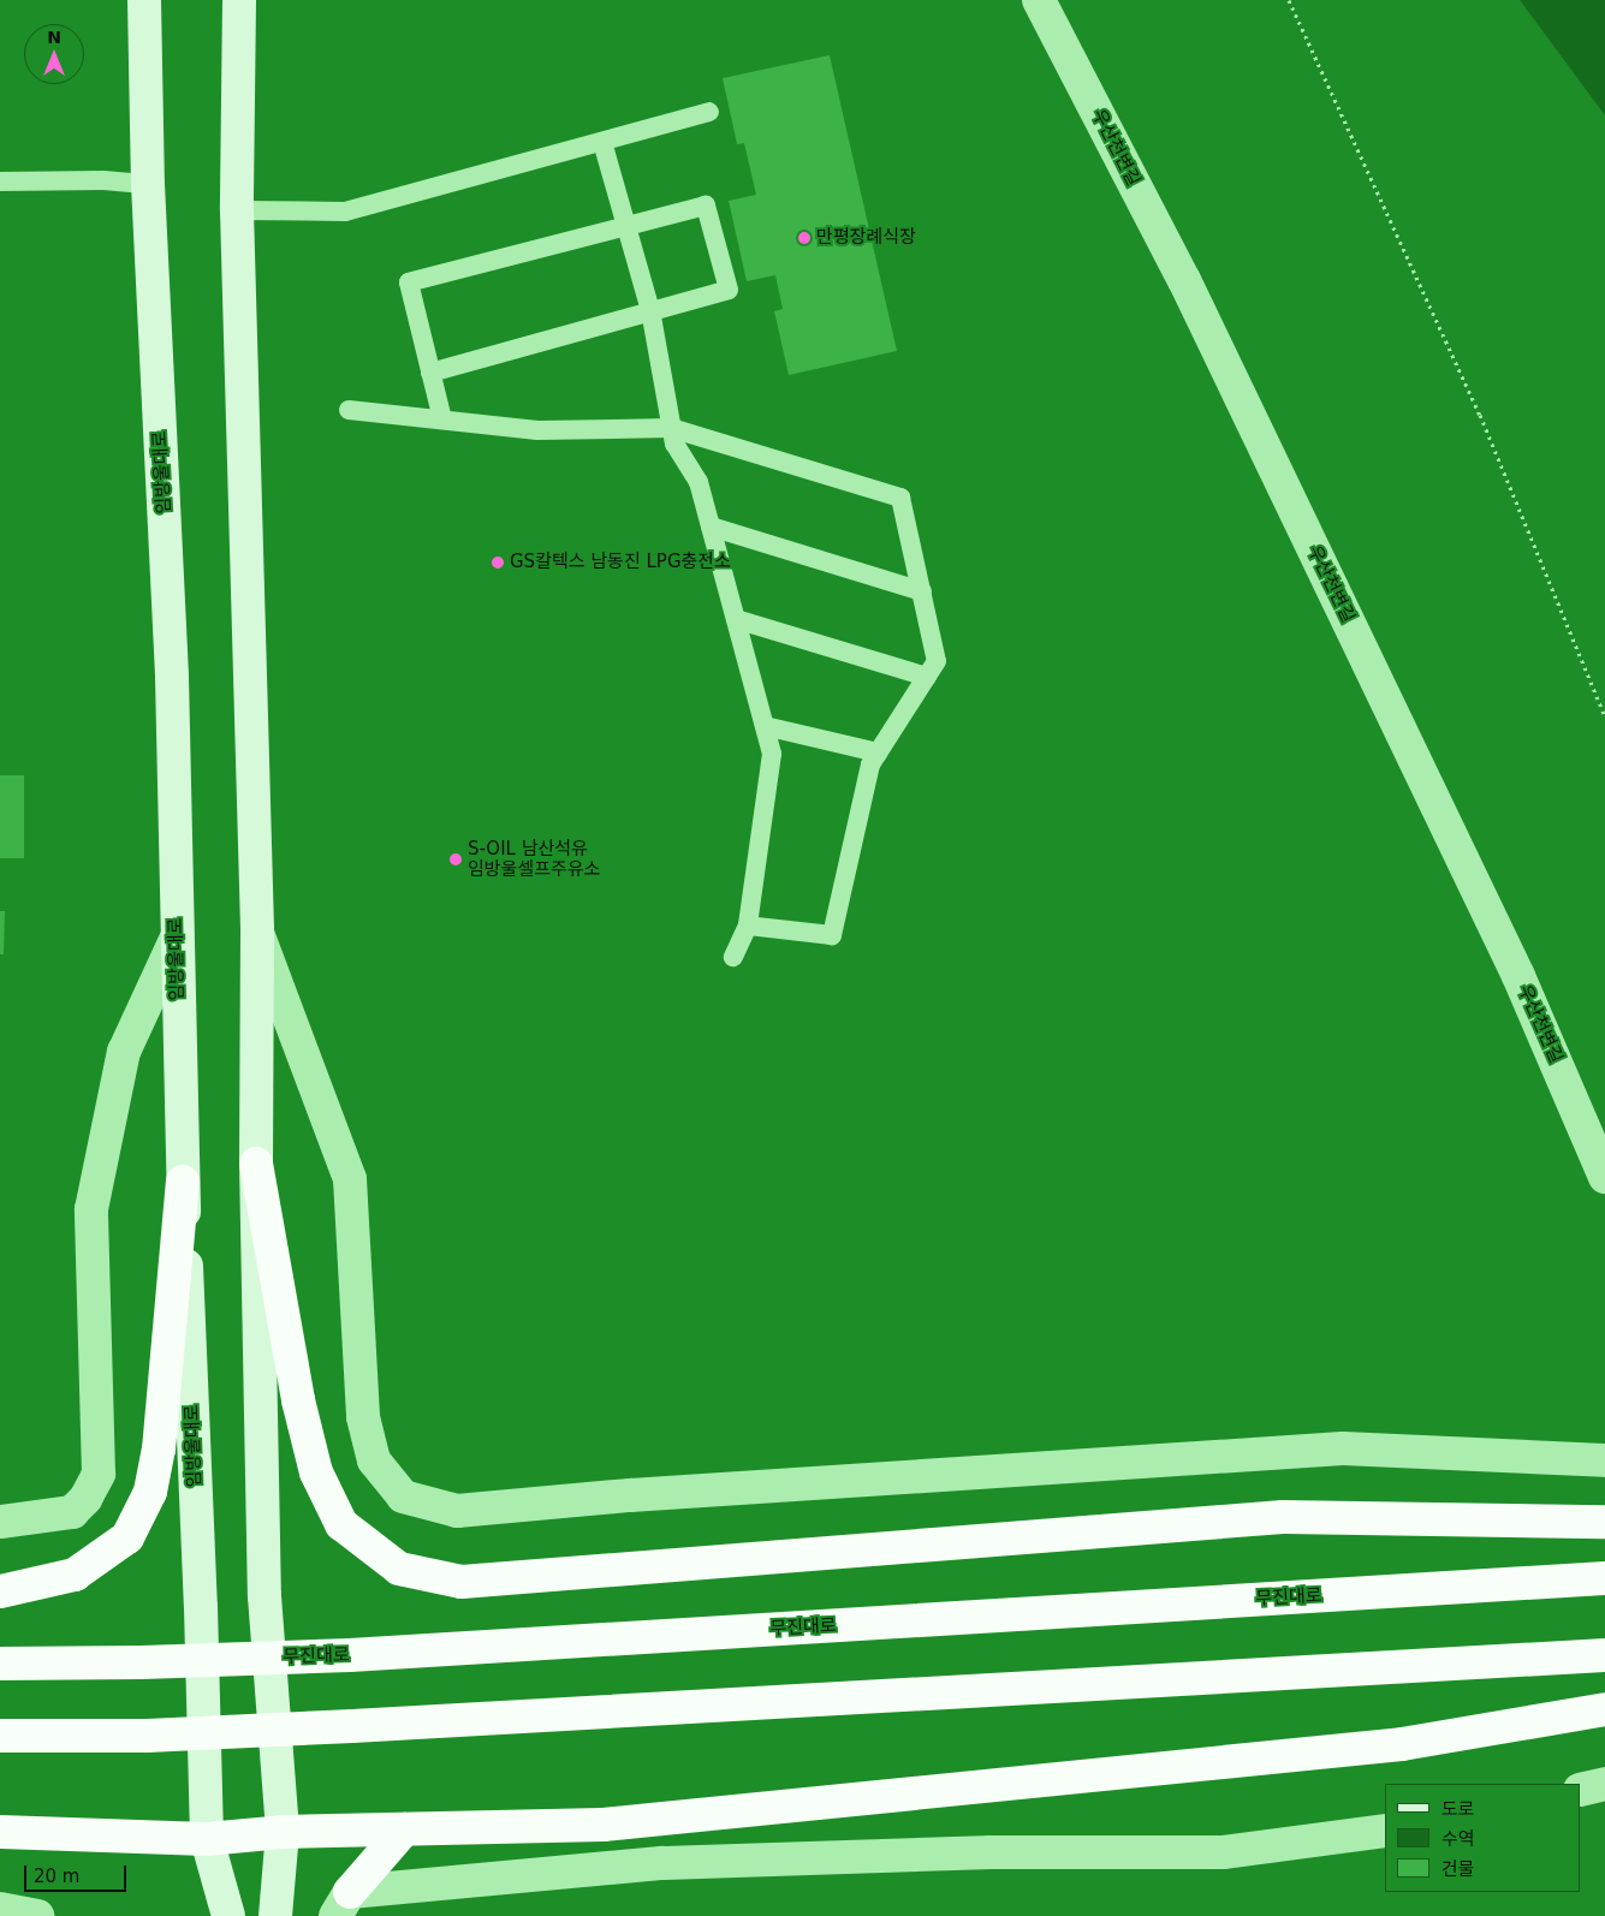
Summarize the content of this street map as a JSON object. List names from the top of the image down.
{
  "streets": {
    "highway": ["무진대로"],
    "main road": ["임방울대로"],
    "street": ["우산천변길"]
  },
  "places": ["만평장례식장", "GS칼텍스 남동진 LPG충전소", "S-OIL 남산석유 임방울셀프주유소"],
  "legend": ["도로", "수역", "건물"],
  "scale_bar": "20 m",
  "north": "top"
}
